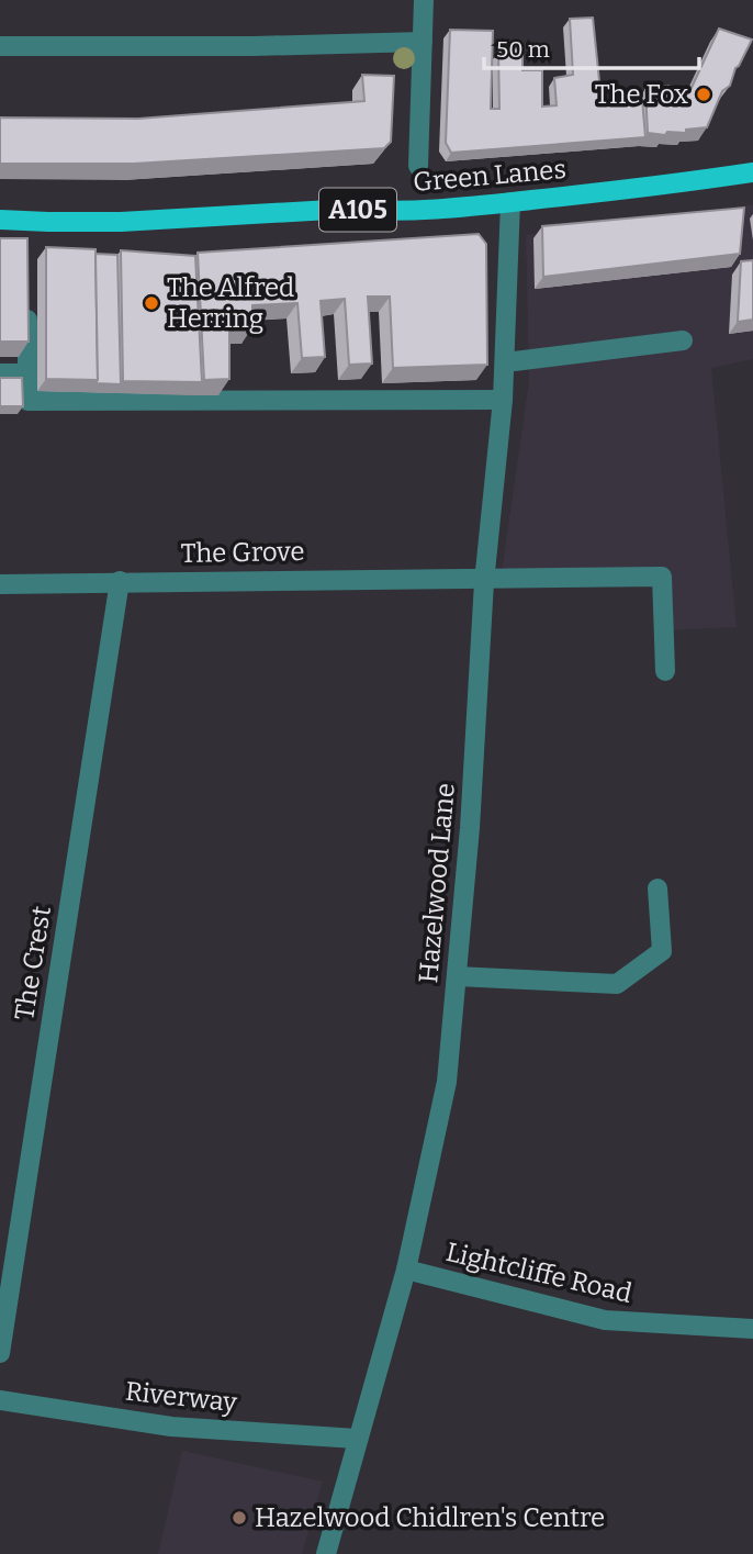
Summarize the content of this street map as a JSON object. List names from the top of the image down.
{
  "streets": {
    "main road": ["Green Lanes", "A105"],
    "street": [
      "The Grove",
      "Hazelwood Lane",
      "The Crest",
      "Lightcliffe Road",
      "Riverway"
    ]
  },
  "crossings": [
    ["Green Lanes", "Hazelwood Lane"],
    ["The Grove", "Hazelwood Lane"],
    ["The Grove", "The Crest"],
    ["Hazelwood Lane", "Lightcliffe Road"],
    ["Hazelwood Lane", "Riverway"]
  ],
  "places": ["The Fox", "The Alfred Herring", "Hazelwood Chidlren's Centre"],
  "scale_bar": "50 m"
}
